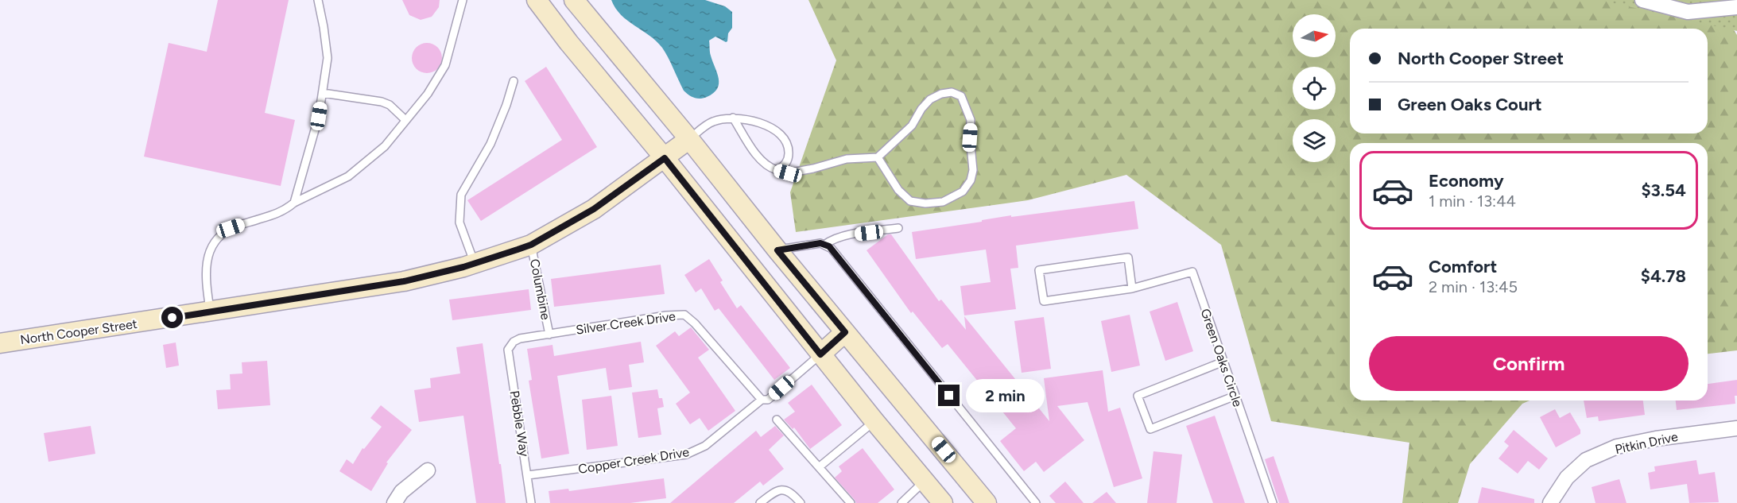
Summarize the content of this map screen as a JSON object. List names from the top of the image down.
{
  "streets": {
    "main road": ["North Cooper Street"],
    "street": ["Pitkin Drive"],
    "lane": [
      "Columbine",
      "Silver Creek Drive",
      "Green Oaks Circle",
      "Pebble Way",
      "Copper Creek Drive"
    ]
  },
  "crossings": [
    ["Columbine", "Silver Creek Drive"],
    ["Columbine", "North Cooper Street"],
    ["Silver Creek Drive", "Pebble Way"],
    ["Silver Creek Drive", "Copper Creek Drive"],
    ["Pebble Way", "Copper Creek Drive"]
  ],
  "north": "right",
  "page": {
    "banner": ["North Cooper Street", "Green Oaks Court"],
    "list": [
      {
        "name": "Economy",
        "note": "1 min · 13:44",
        "value": "$3.54"
      },
      {
        "name": "Comfort",
        "note": "2 min · 13:45",
        "value": "$4.78"
      }
    ],
    "buttons": "Confirm",
    "bubble": "2 min"
  }
}
